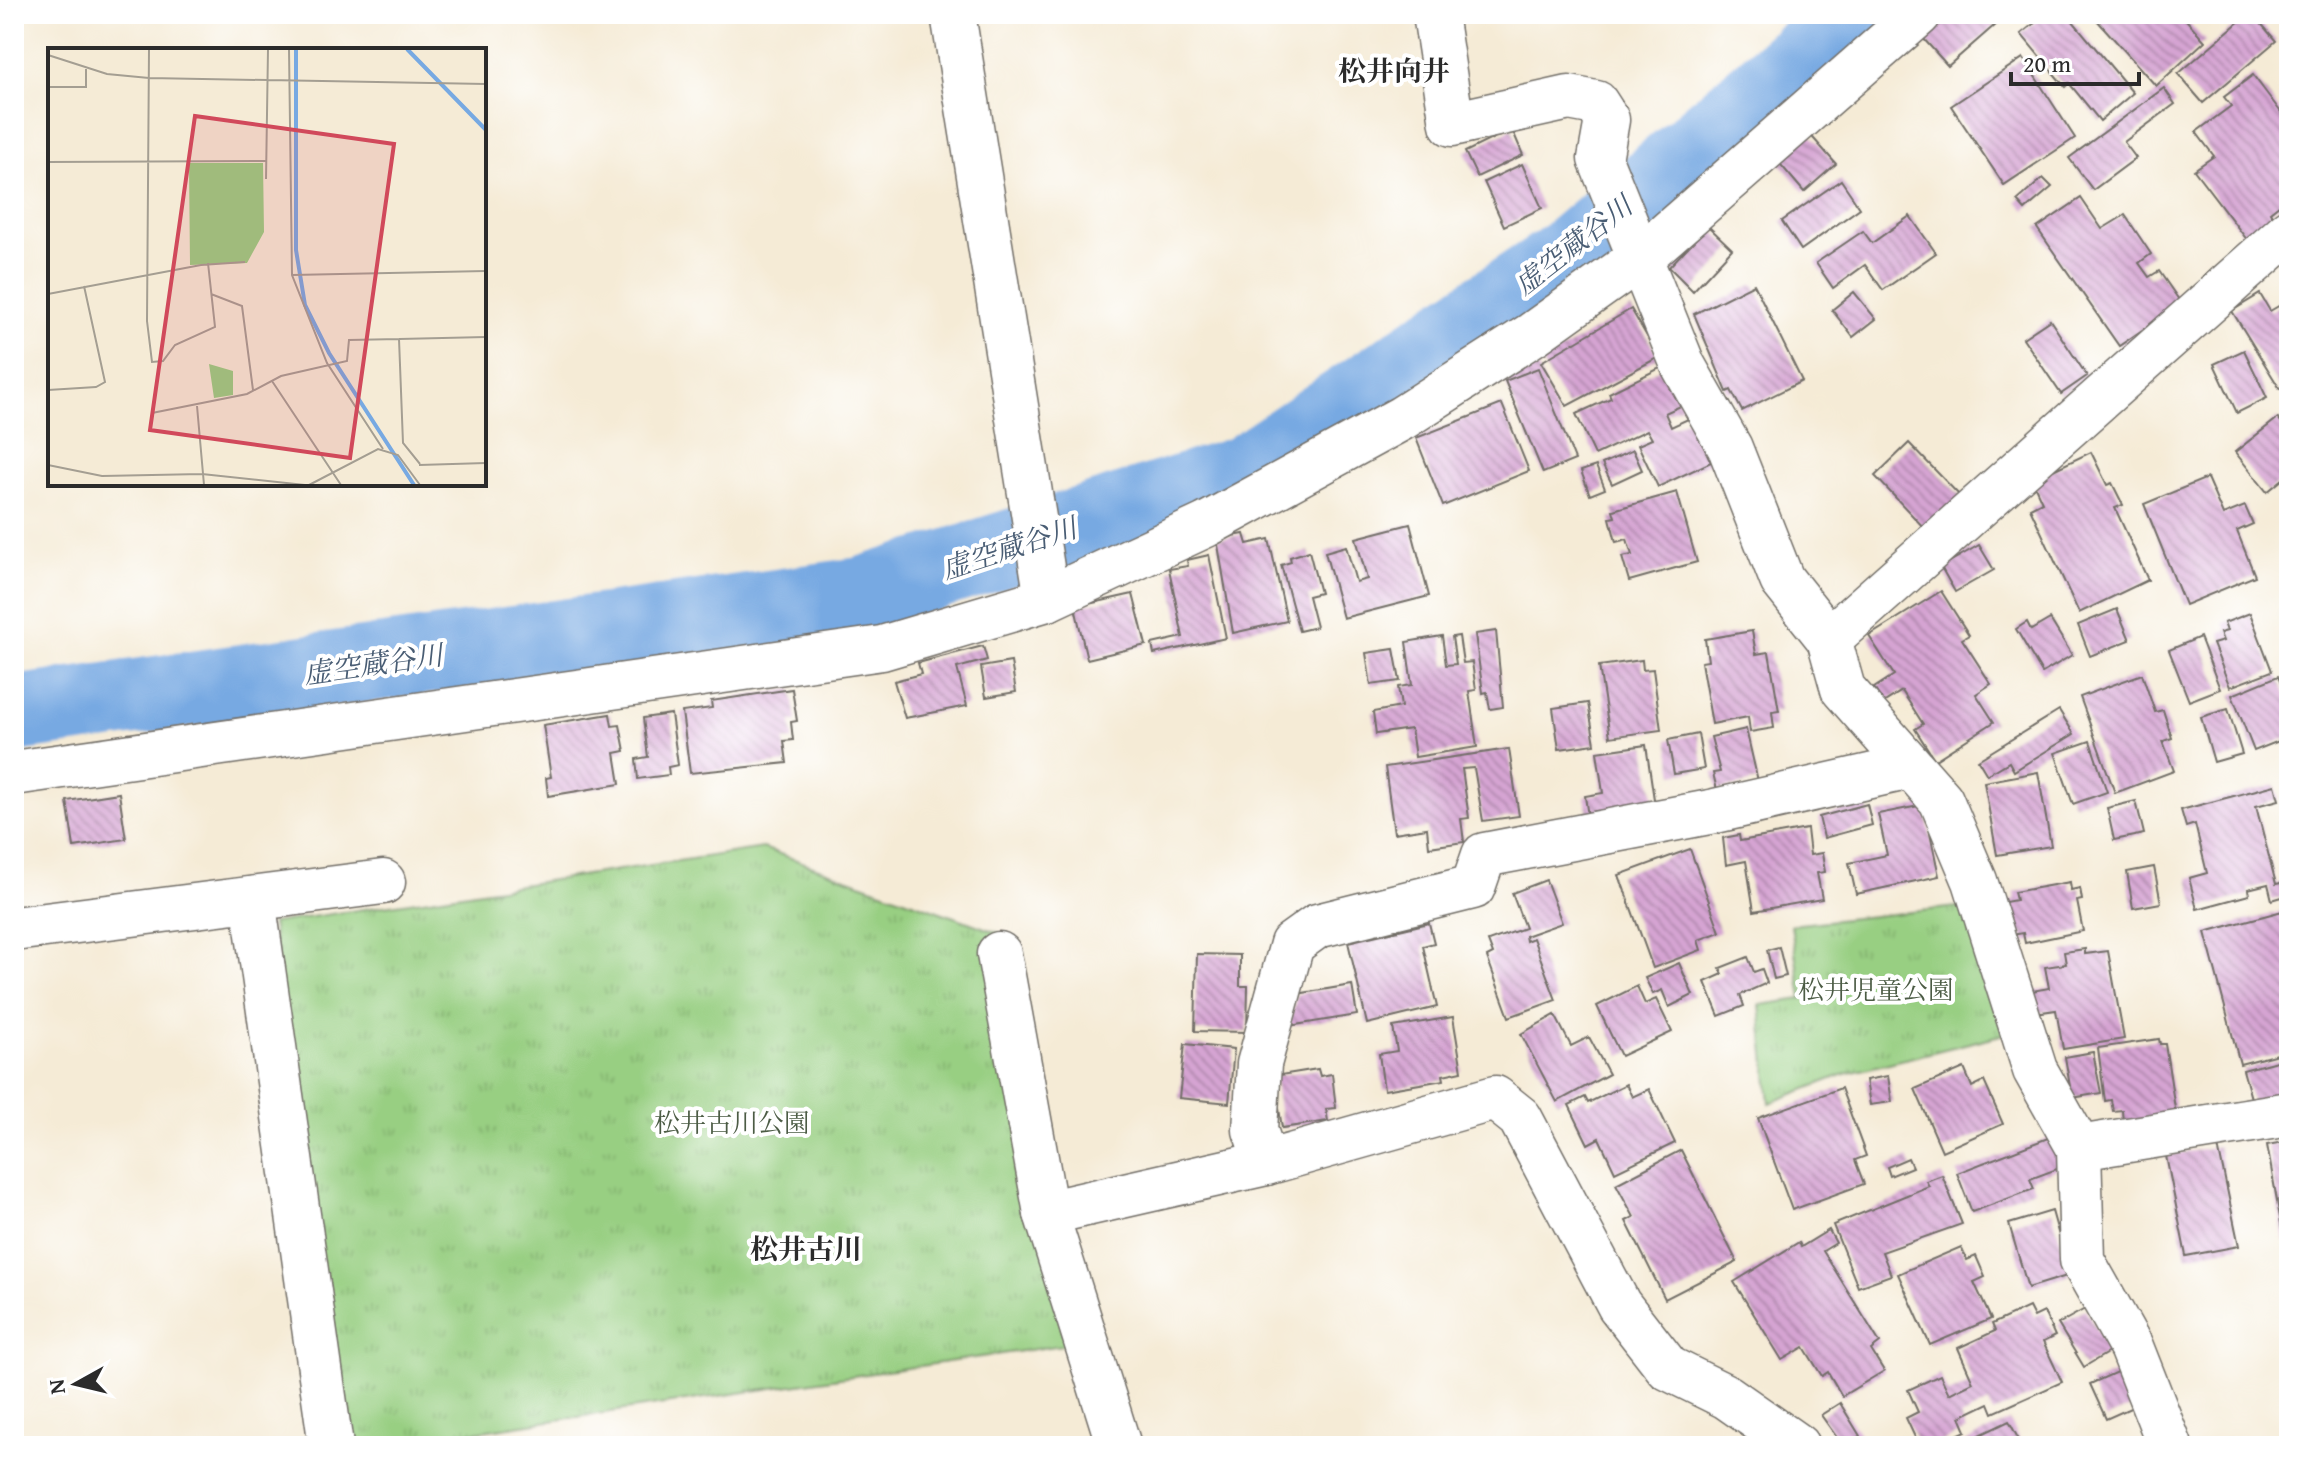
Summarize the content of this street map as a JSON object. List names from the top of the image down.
{
  "districts": ["松井向井", "松井古川"],
  "water": ["虚空蔵谷川"],
  "parks": ["松井児童公園", "松井古川公園"],
  "scale_bar": "20 m",
  "north": "left"
}
